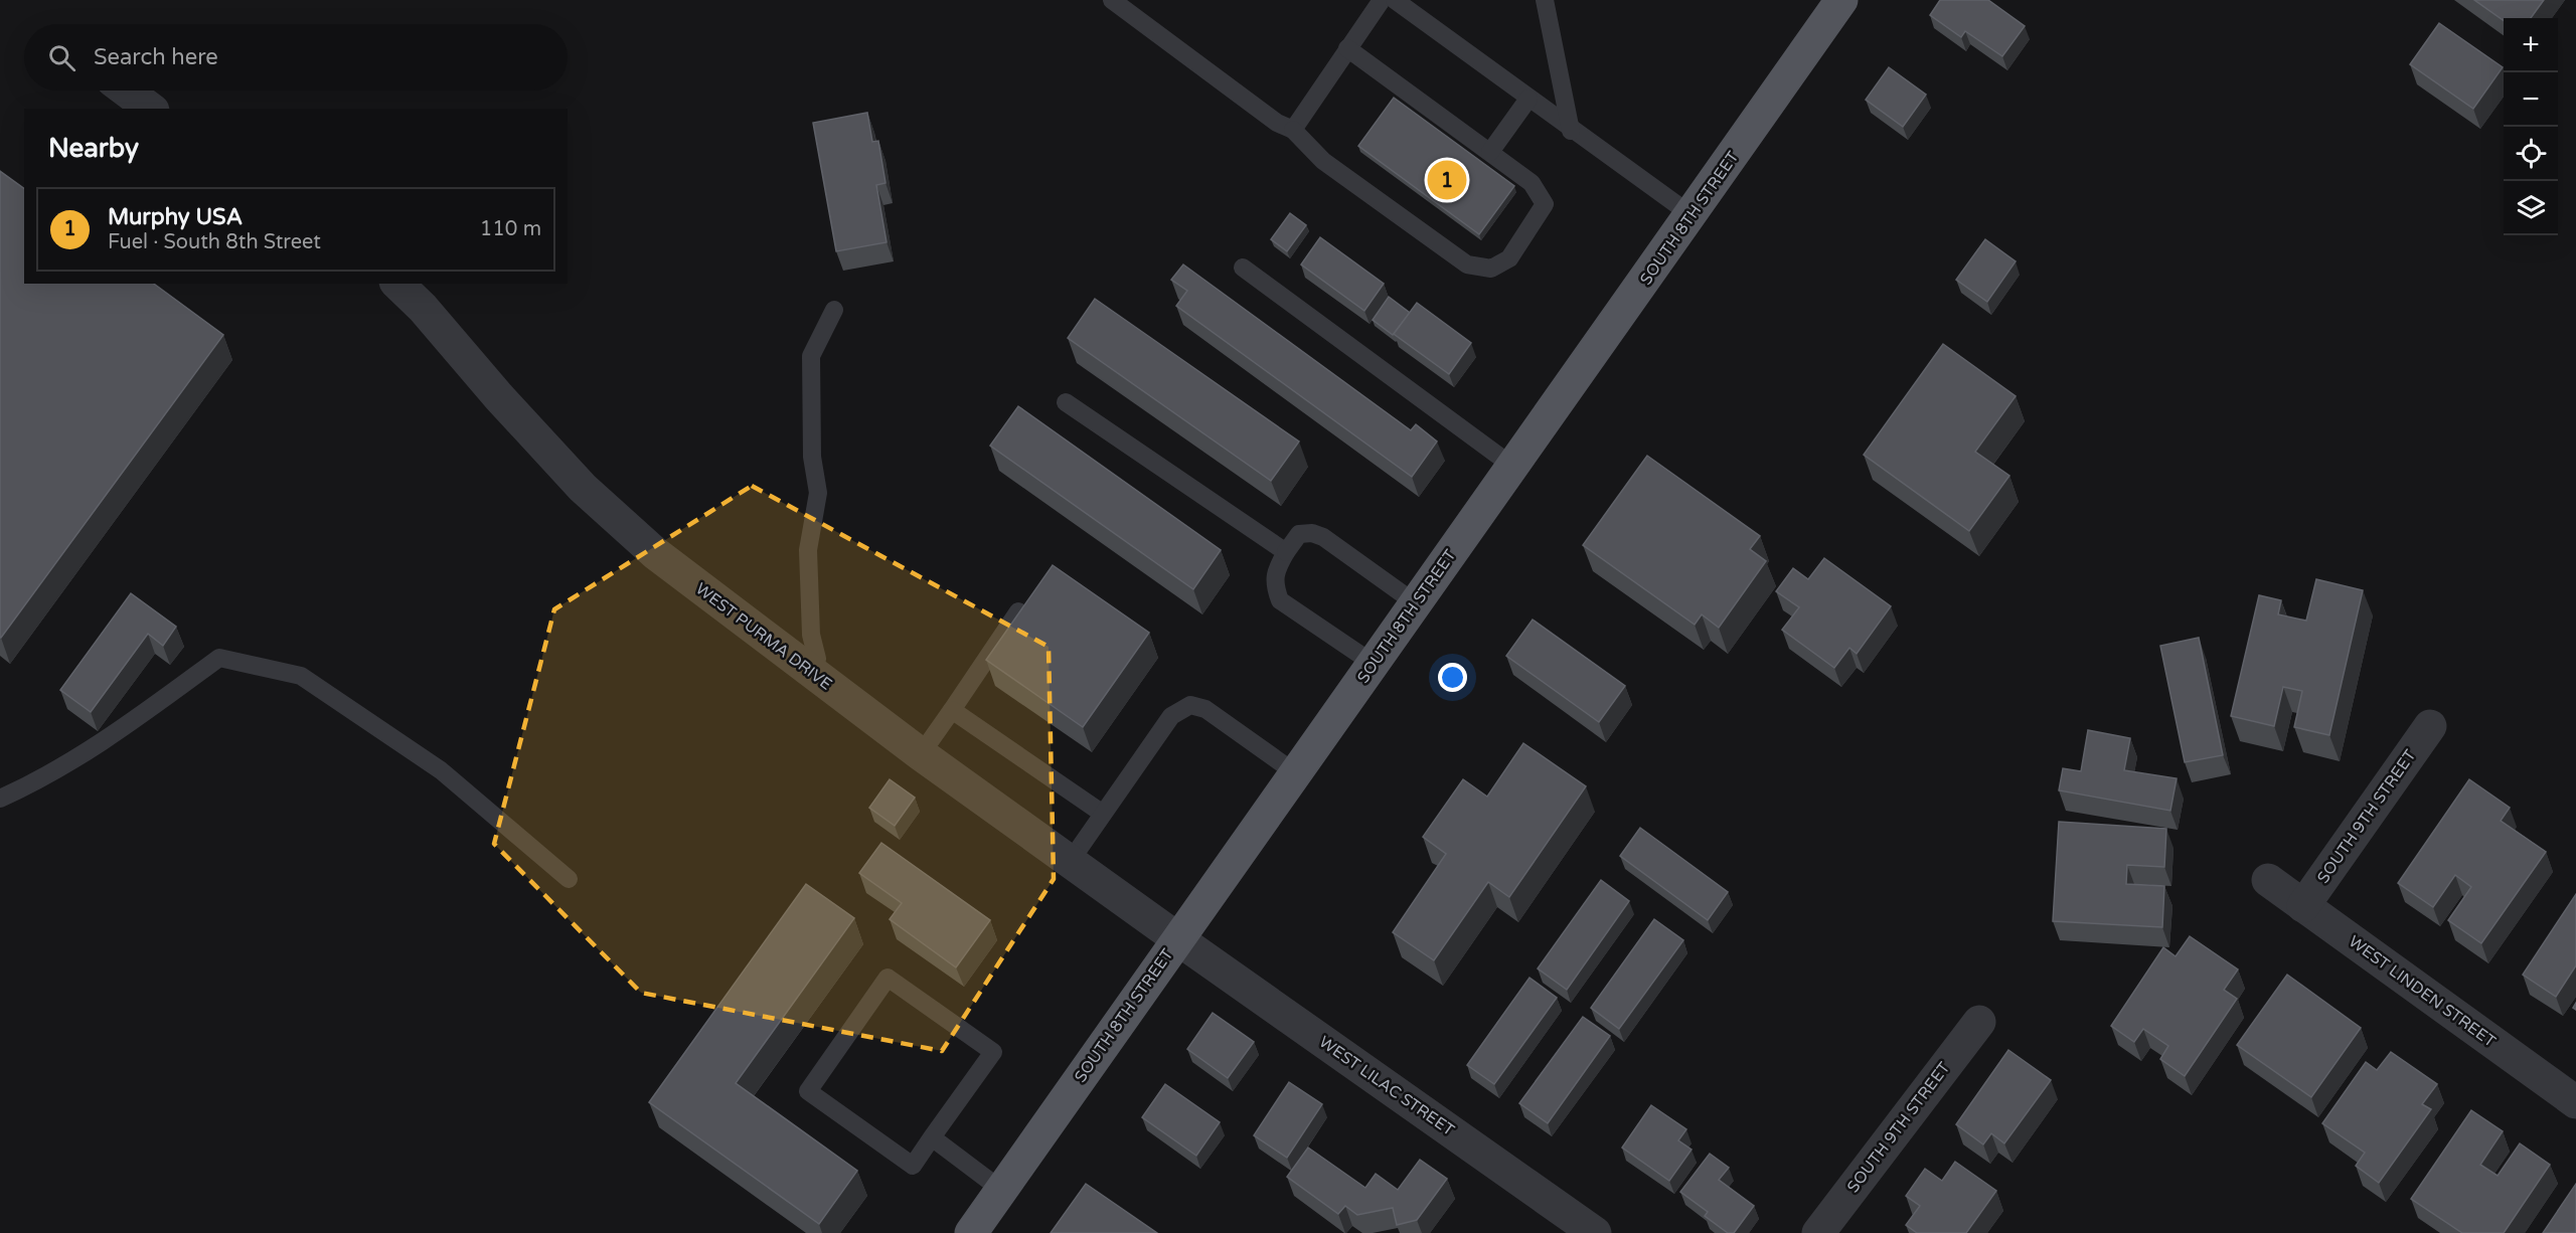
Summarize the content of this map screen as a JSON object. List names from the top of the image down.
{
  "streets": {
    "main road": ["SOUTH 8TH STREET"],
    "street": [
      "WEST PURMA DRIVE",
      "SOUTH 9TH STREET",
      "WEST LINDEN STREET",
      "WEST LILAC STREET"
    ]
  },
  "crossings": [
    ["SOUTH 8TH STREET", "WEST PURMA DRIVE"],
    ["SOUTH 8TH STREET", "WEST LILAC STREET"],
    ["WEST PURMA DRIVE", "WEST LILAC STREET"],
    ["SOUTH 9TH STREET", "WEST LINDEN STREET"]
  ],
  "page": {
    "map_buttons": ["+", "−"],
    "search": "Search here",
    "heading": "Nearby",
    "pins": "1",
    "list": [
      {
        "mark": "1",
        "name": "Murphy USA",
        "note": "Fuel · South 8th Street",
        "value": "110 m"
      }
    ]
  }
}
